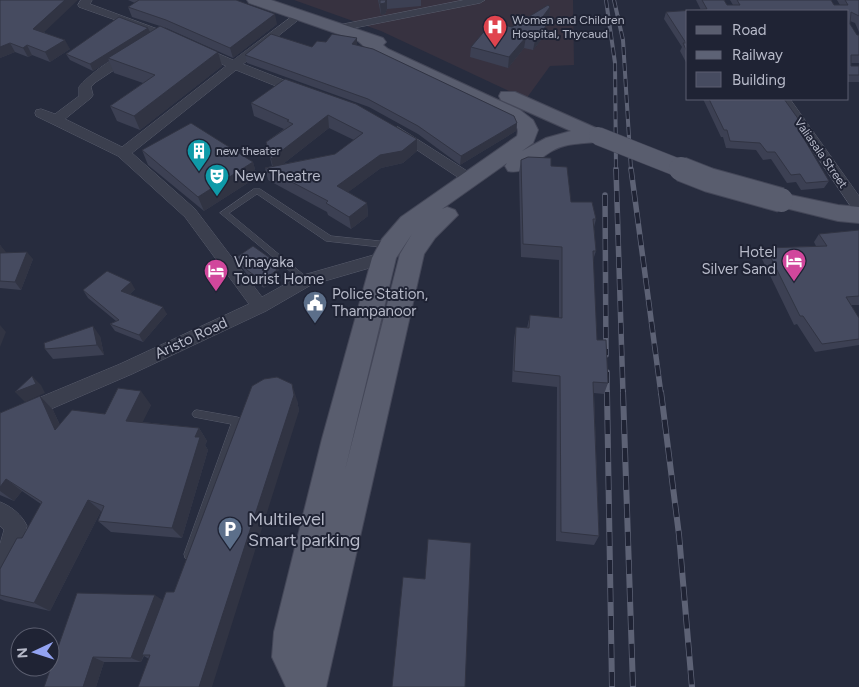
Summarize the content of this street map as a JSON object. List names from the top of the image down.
{
  "streets": {
    "street": ["Valiasala Street", "Aristo Road"]
  },
  "places": {
    "hospital": ["Women and Children Hospital, Thycaud"],
    "building": ["new theater"],
    "theatre": ["New Theatre"],
    "hotel": ["Hotel Silver Sand", "Vinayaka Tourist Home"],
    "public building": ["Police Station, Thampanoor"],
    "parking": ["Multilevel Smart parking"]
  },
  "legend": ["Road", "Railway", "Building"],
  "north": "left"
}
